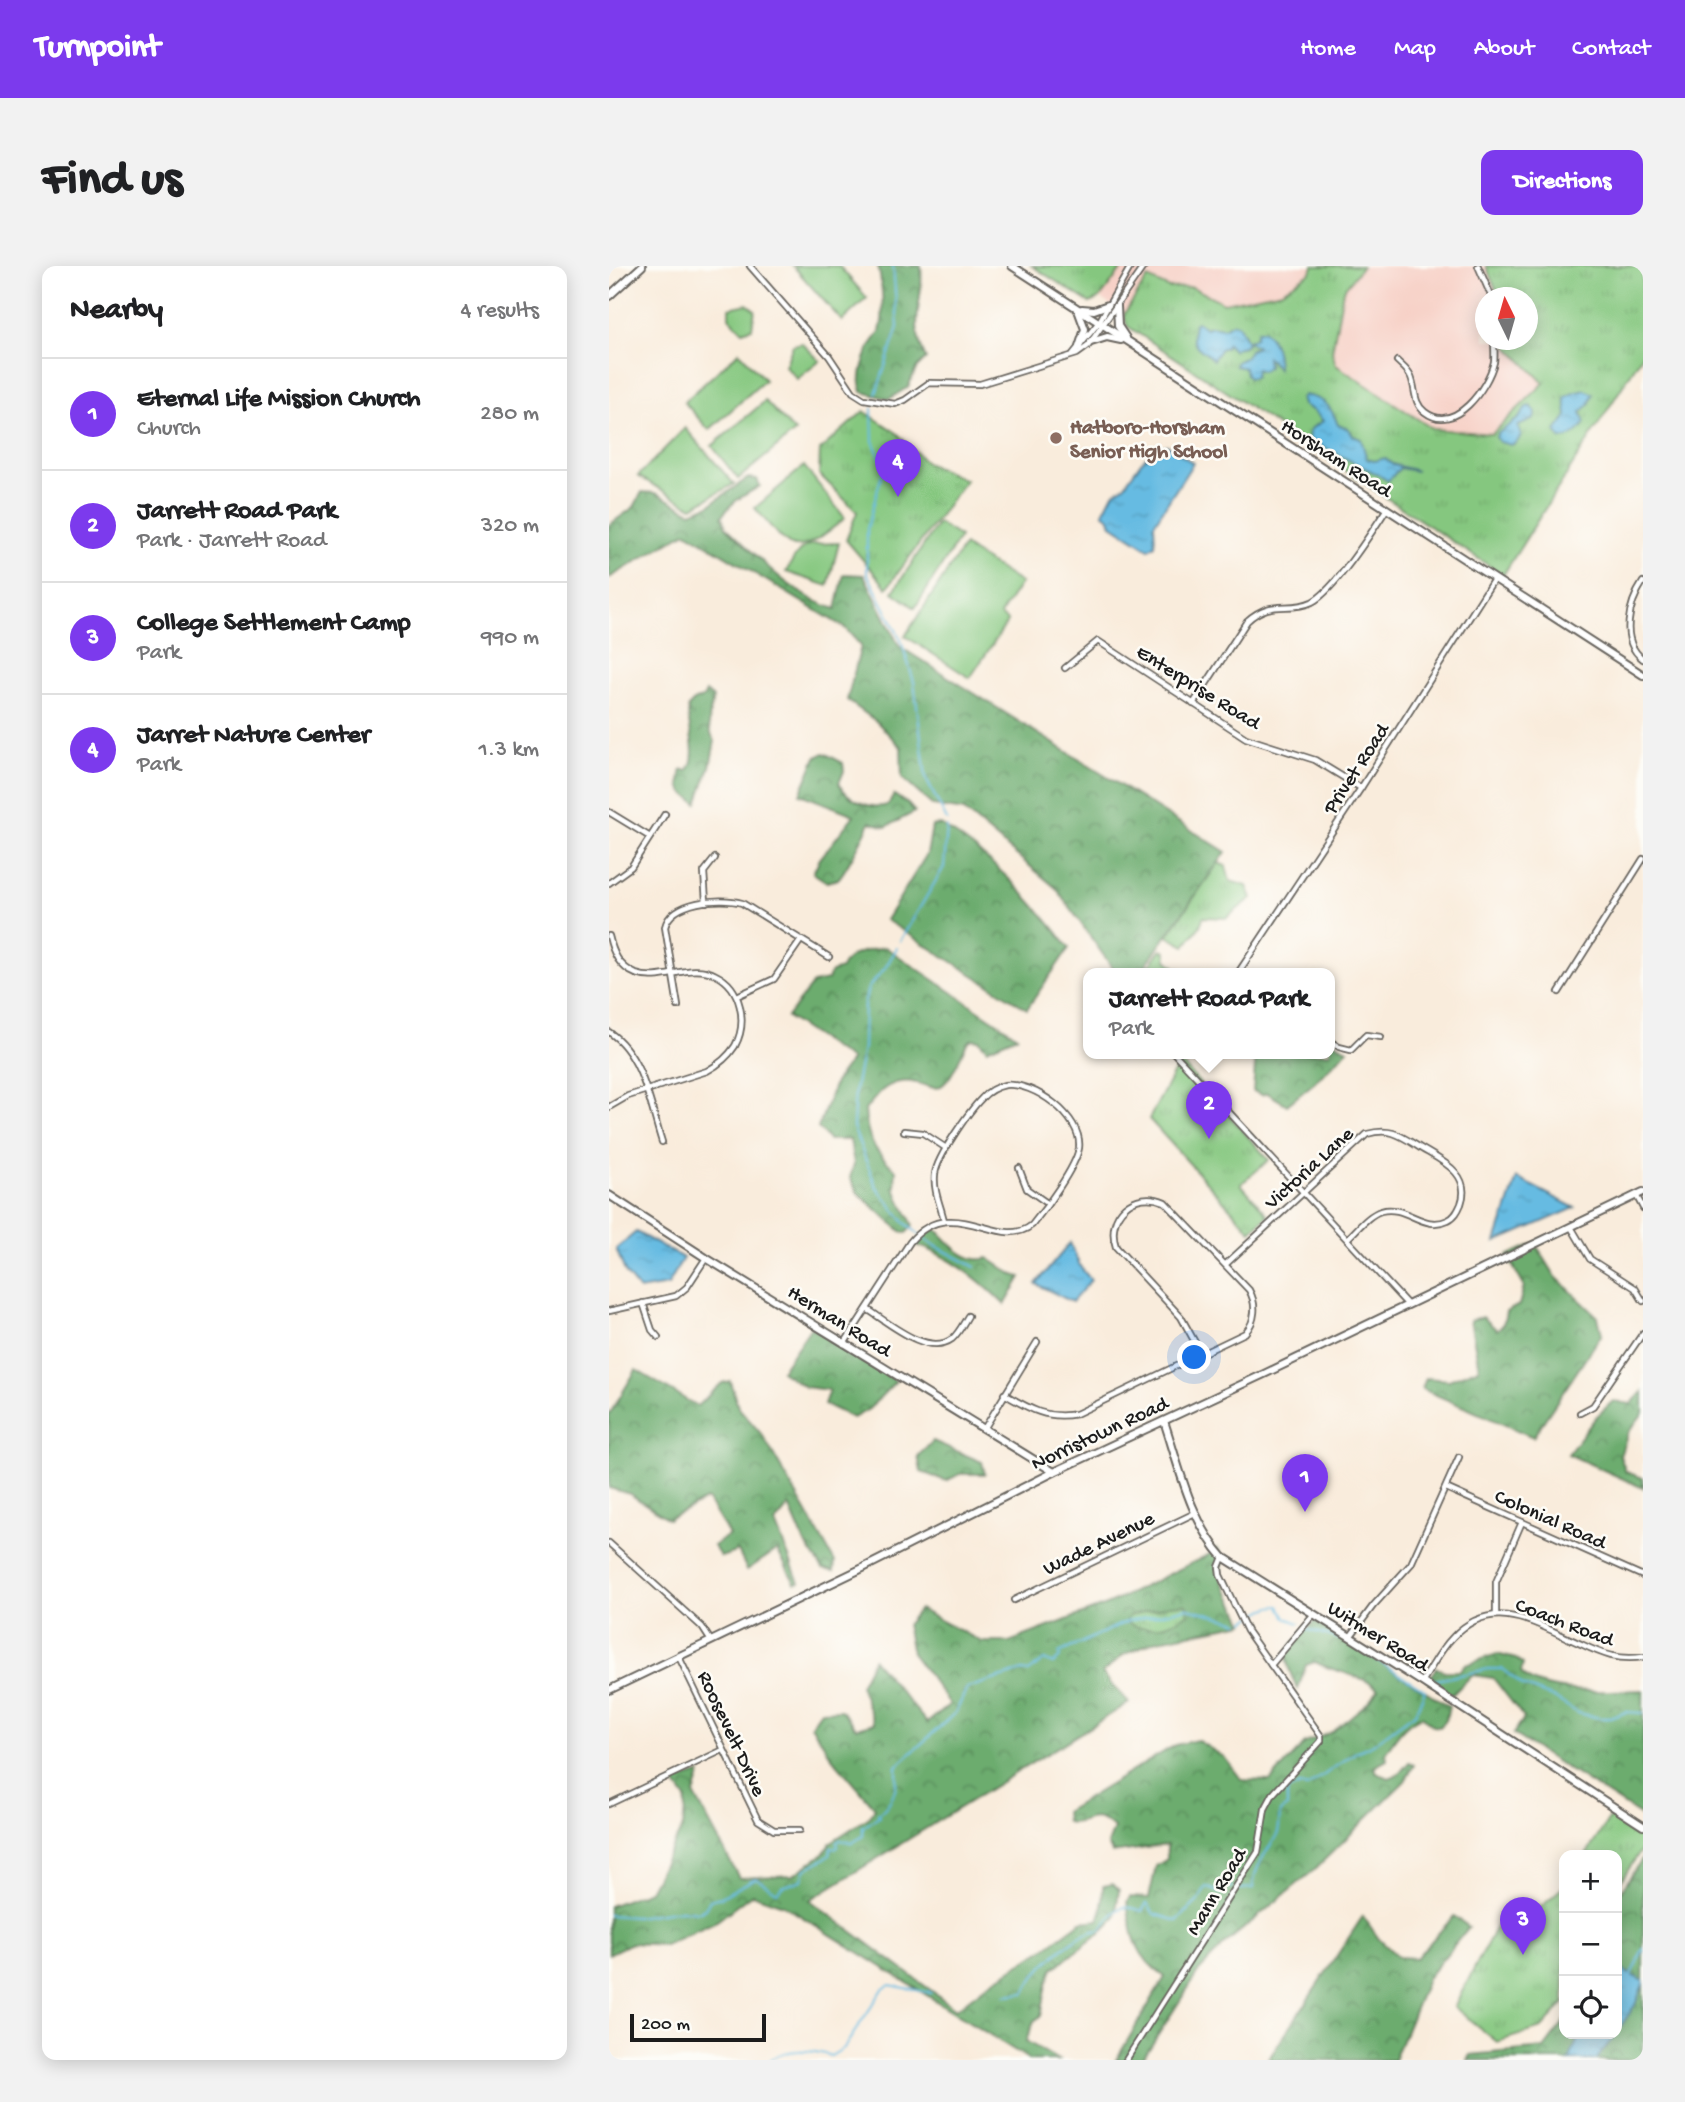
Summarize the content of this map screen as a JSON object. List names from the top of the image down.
{
  "streets": {
    "main road": [
      "Horsham Road",
      "Herman Road",
      "Norristown Road",
      "Witmer Road"
    ],
    "street": [
      "Enterprise Road",
      "Privet Road",
      "Victoria Lane",
      "Colonial Road",
      "Wade Avenue",
      "Coach Road",
      "Roosevelt Drive",
      "Mann Road"
    ]
  },
  "crossings": [
    ["Horsham Road", "Privet Road"],
    ["Enterprise Road", "Privet Road"],
    ["Herman Road", "Norristown Road"],
    ["Norristown Road", "Witmer Road"],
    ["Norristown Road", "Roosevelt Drive"],
    ["Wade Avenue", "Witmer Road"],
    ["Coach Road", "Witmer Road"],
    ["Witmer Road", "Mann Road"]
  ],
  "places": ["Hatboro-Horsham Senior High School"],
  "scale_bar": "200 m",
  "north": "top",
  "page": {
    "header": "Turnpoint",
    "nav": [
      "Home",
      "Map",
      "About",
      "Contact"
    ],
    "buttons": "Directions",
    "title": "Find us",
    "heading": ["Nearby", "4 results"],
    "list": [
      {
        "mark": "1",
        "name": "Eternal Life Mission Church",
        "note": "Church",
        "value": "280 m"
      },
      {
        "mark": "2",
        "name": "Jarrett Road Park",
        "note": "Park · Jarrett Road",
        "value": "320 m"
      },
      {
        "mark": "3",
        "name": "College Settlement Camp",
        "note": "Park",
        "value": "990 m"
      },
      {
        "mark": "4",
        "name": "Jarret Nature Center",
        "note": "Park",
        "value": "1.3 km"
      }
    ],
    "pins": [
      "4",
      "2",
      "1",
      "3"
    ],
    "popup": ["Jarrett Road Park", "Park"],
    "map_buttons": ["+", "−"],
    "scale": "200 m"
  }
}
